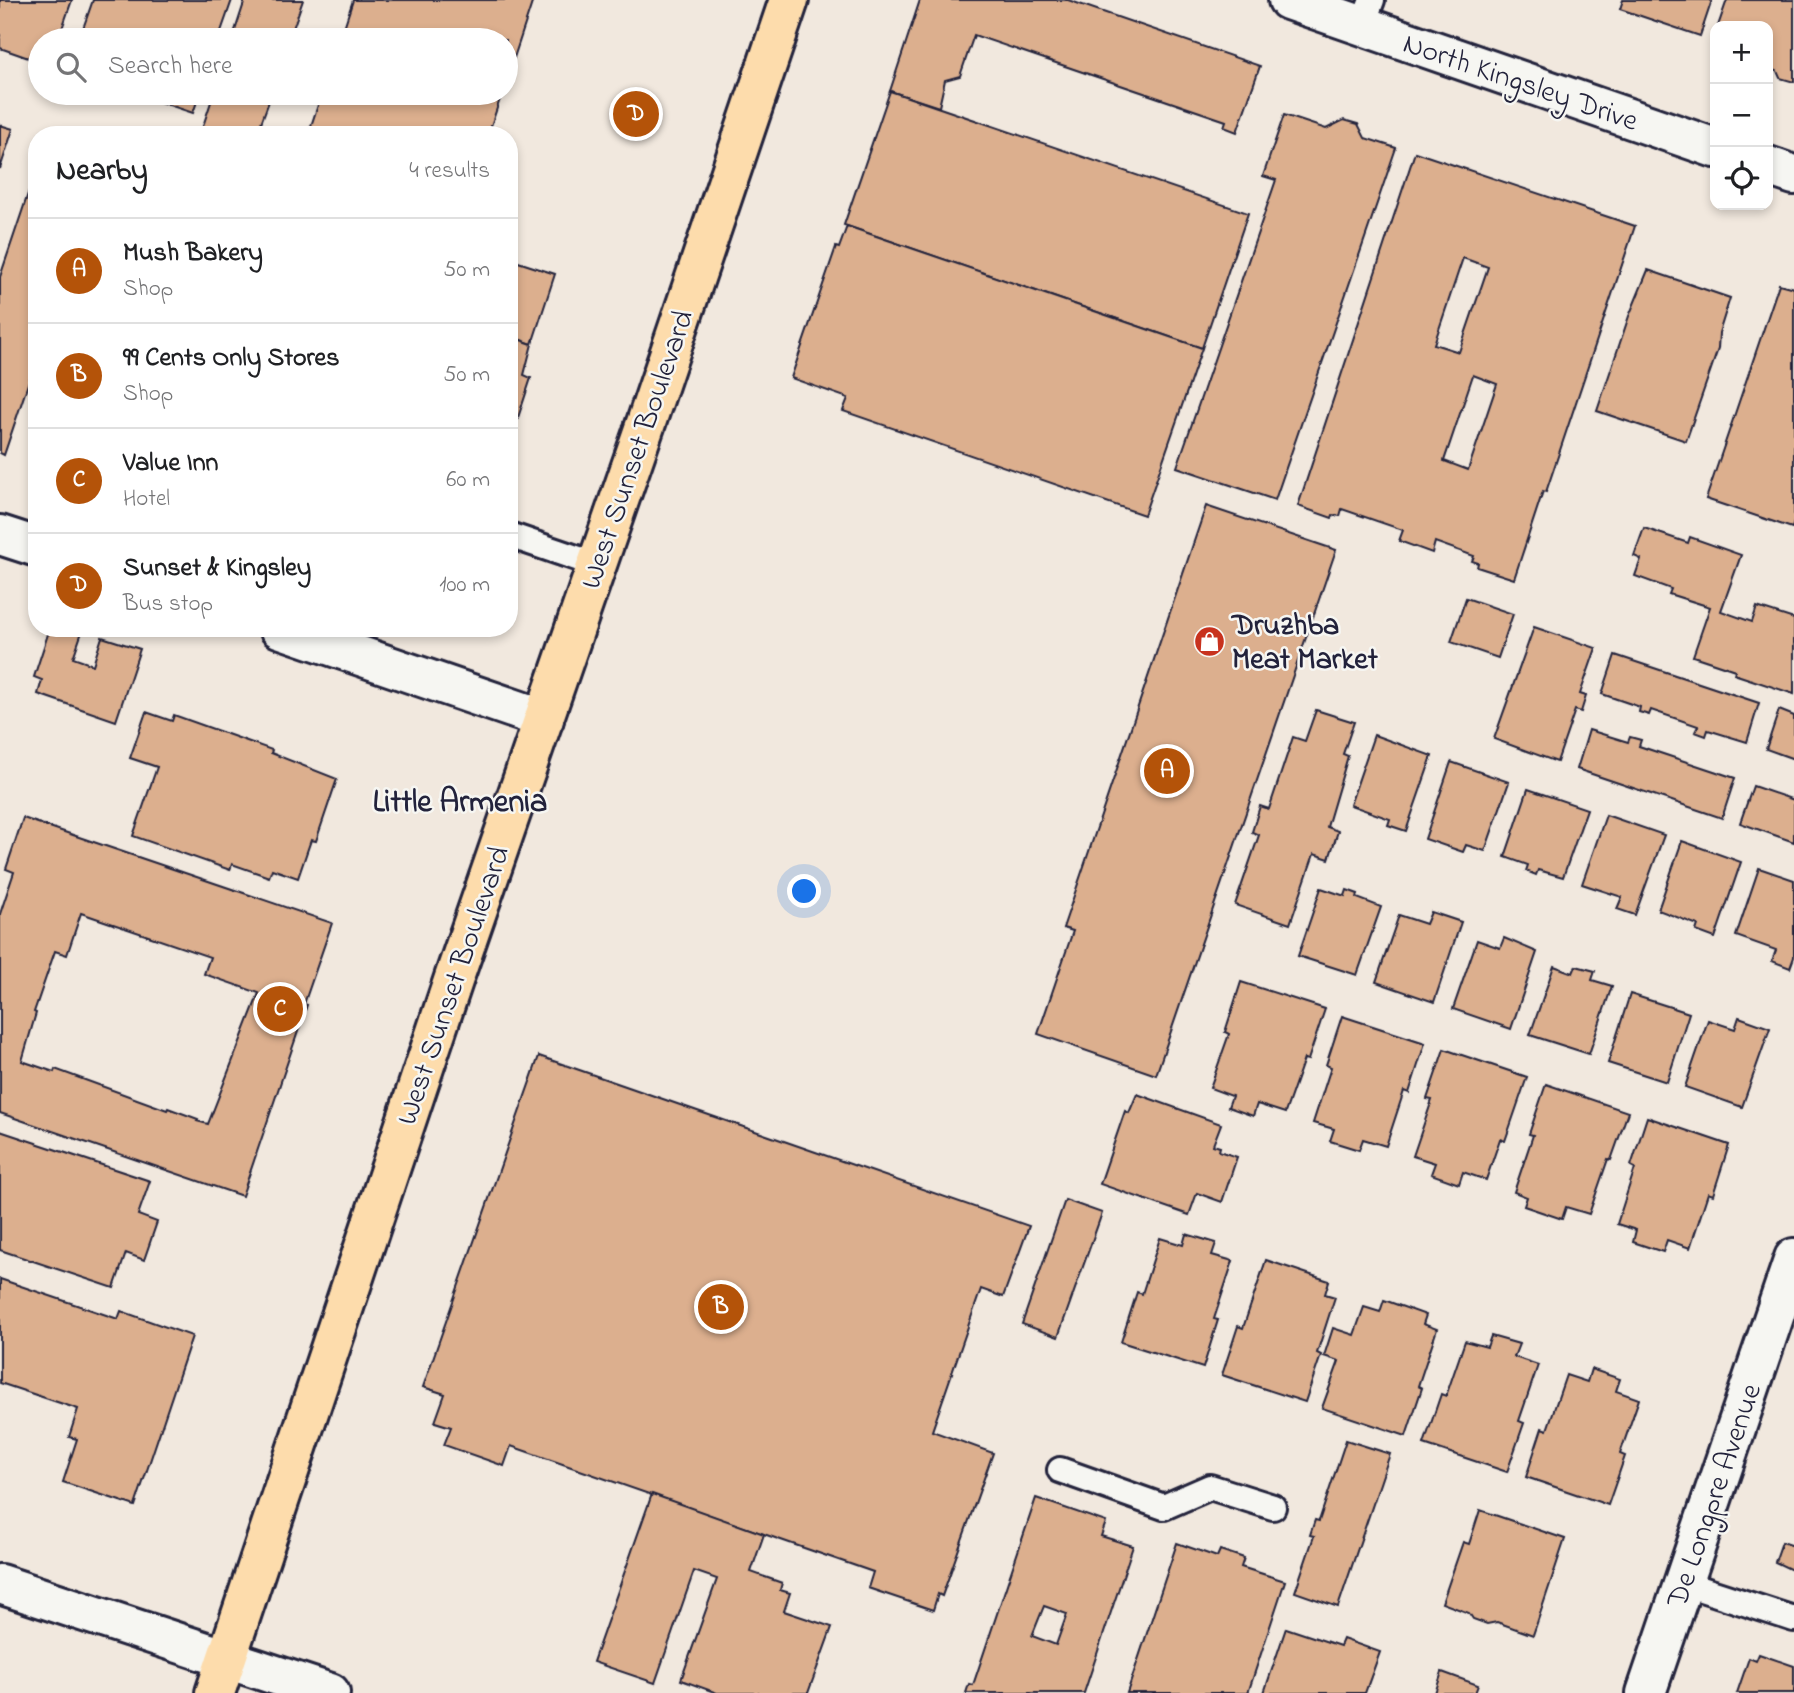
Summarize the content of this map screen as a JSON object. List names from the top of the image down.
{
  "streets": {
    "main road": ["West Sunset Boulevard"],
    "street": ["North Kingsley Drive", "De Longpre Avenue"]
  },
  "districts": ["Little Armenia"],
  "places": {
    "shop": ["Druzhba Meat Market"]
  },
  "page": {
    "map_buttons": ["+", "−"],
    "search": "Search here",
    "pins": [
      "D",
      "A",
      "C",
      "B"
    ],
    "heading": ["Nearby", "4 results"],
    "list": [
      {
        "mark": "A",
        "name": "Mush Bakery",
        "note": "Shop",
        "value": "50 m"
      },
      {
        "mark": "B",
        "name": "99 Cents Only Stores",
        "note": "Shop",
        "value": "50 m"
      },
      {
        "mark": "C",
        "name": "Value Inn",
        "note": "Hotel",
        "value": "60 m"
      },
      {
        "mark": "D",
        "name": "Sunset & Kingsley",
        "note": "Bus stop",
        "value": "100 m"
      }
    ]
  }
}
